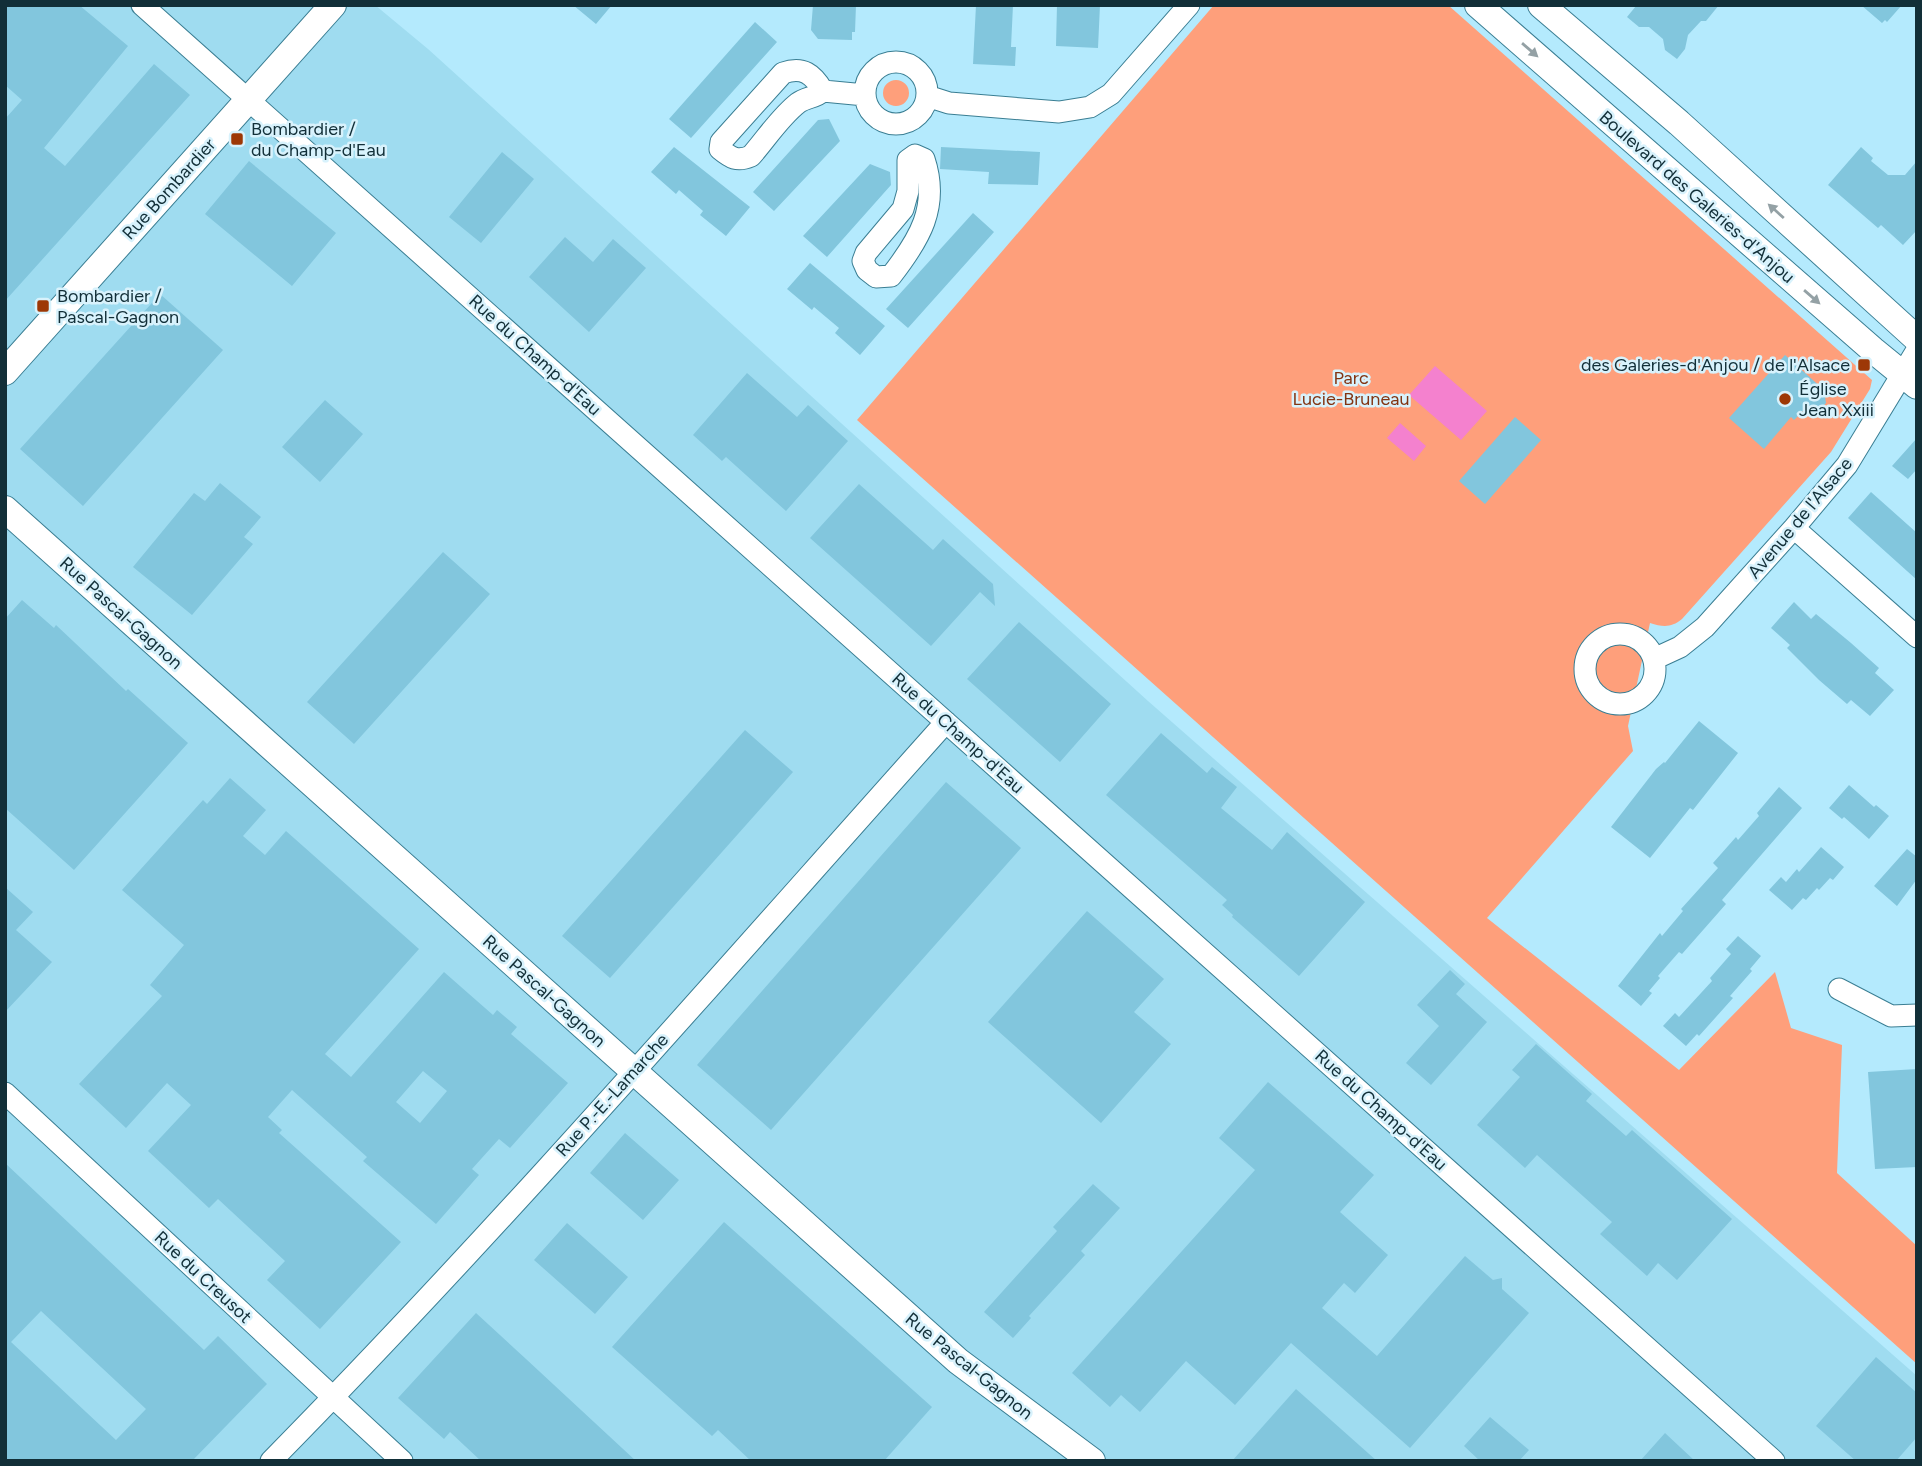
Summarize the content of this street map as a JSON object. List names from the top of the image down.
{
  "streets": {
    "street": [
      "Rue Bombardier",
      "Boulevard des Galeries-d'Anjou",
      "Rue du Champ-d'Eau",
      "Avenue de l'Alsace",
      "Rue Pascal-Gagnon",
      "Rue P.-E.-Lamarche",
      "Rue du Creusot"
    ]
  },
  "crossings": [
    ["Rue Bombardier", "Rue du Champ-d'Eau"],
    ["Boulevard des Galeries-d'Anjou", "Avenue de l'Alsace"],
    ["Rue du Champ-d'Eau", "Rue P.-E.-Lamarche"],
    ["Rue Pascal-Gagnon", "Rue P.-E.-Lamarche"],
    ["Rue P.-E.-Lamarche", "Rue du Creusot"]
  ],
  "parks": ["Parc Lucie-Bruneau"],
  "places": {
    "transit": ["Bombardier / du Champ-d'Eau", "Bombardier / Pascal-Gagnon", "des Galeries-d'Anjou / de l'Alsace"],
    "other": ["Église Jean Xxiii"]
  }
}
